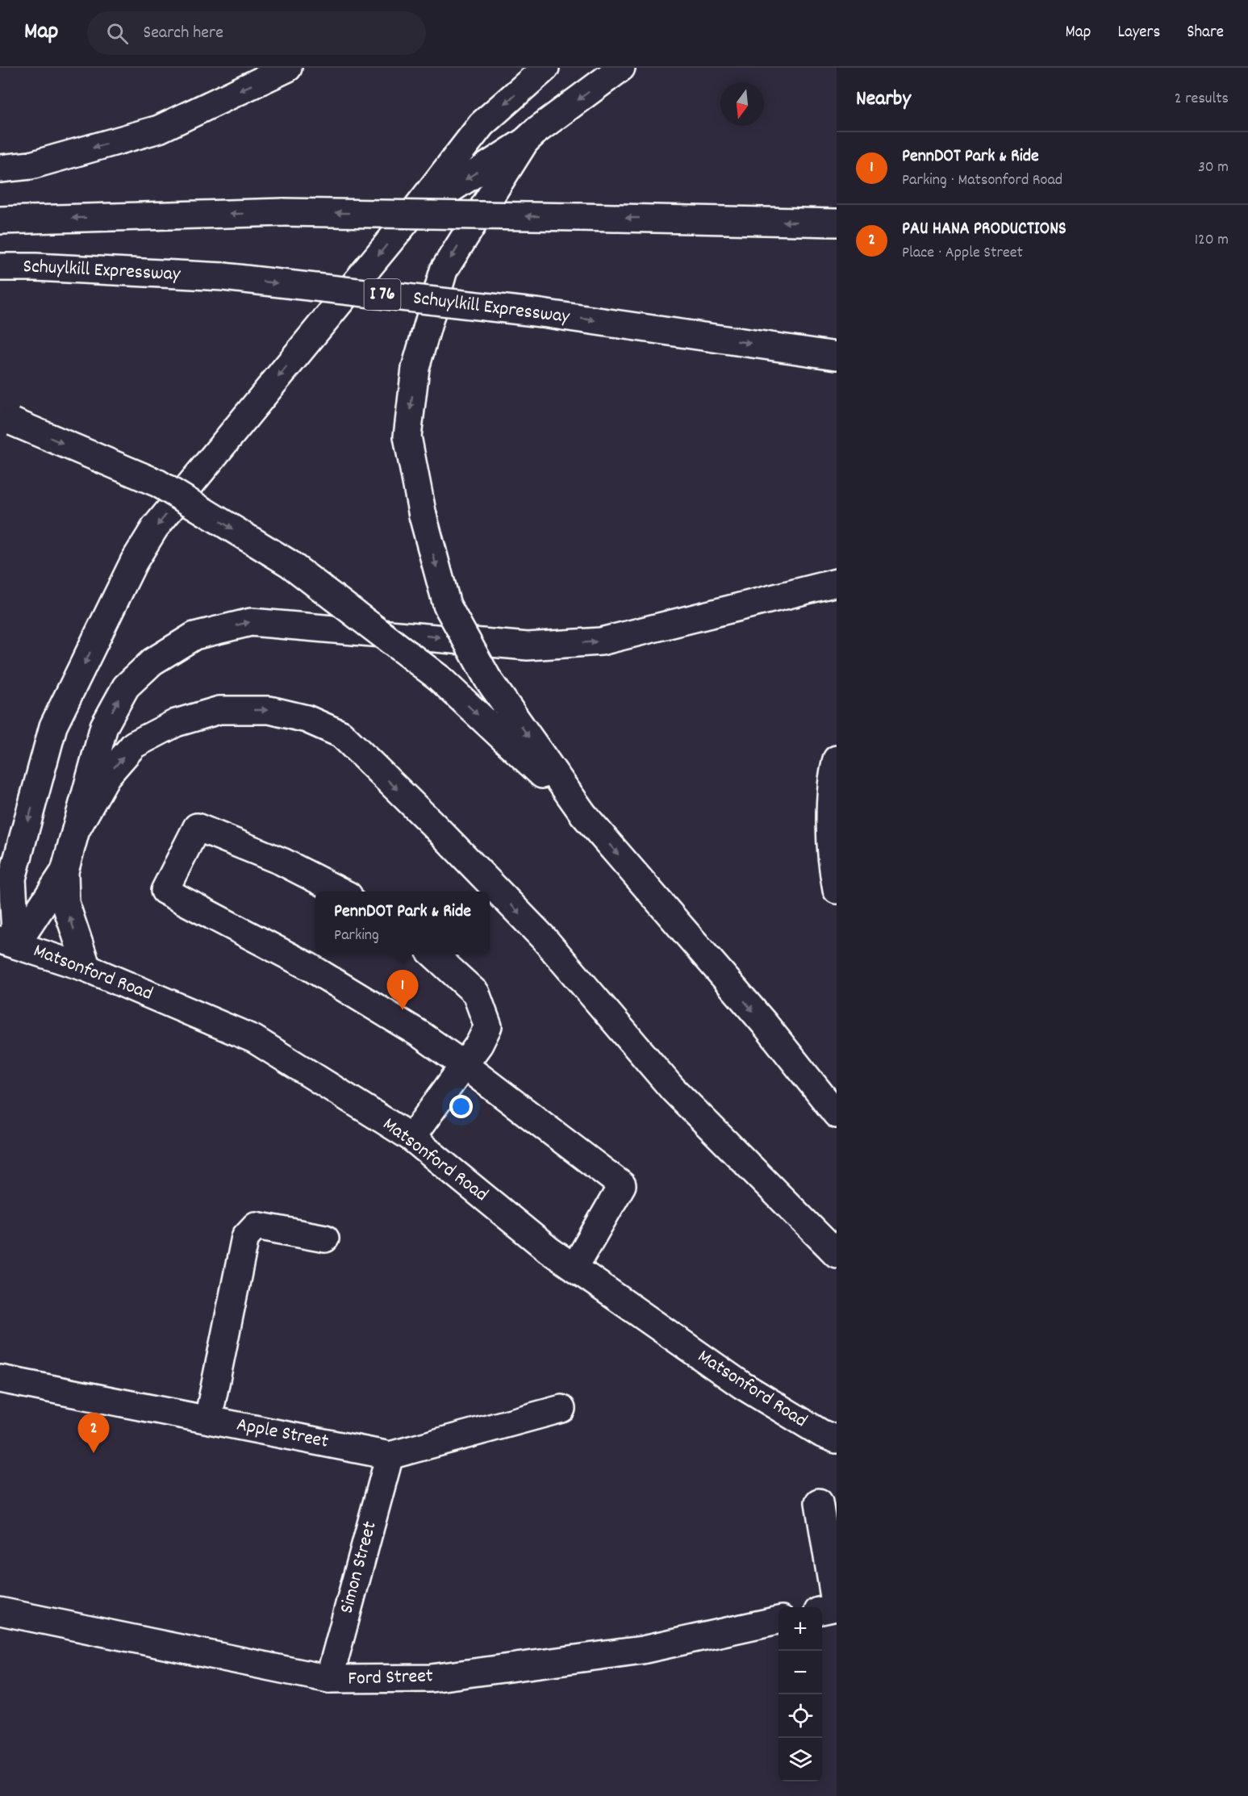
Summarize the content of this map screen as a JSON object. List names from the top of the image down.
{
  "streets": {
    "main road": [
      "Schuylkill Expressway",
      "I 76",
      "Matsonford Road",
      "Apple Street",
      "Simon Street",
      "Ford Street"
    ]
  },
  "crossings": [
    ["Apple Street", "Simon Street"],
    ["Simon Street", "Ford Street"]
  ],
  "north": "bottom",
  "page": {
    "header": "Map",
    "search": "Search here",
    "nav": ["Map", "Layers", "Share"],
    "heading": ["Nearby", "2 results"],
    "list": [
      {
        "mark": "1",
        "name": "PennDOT Park & Ride",
        "note": "Parking · Matsonford Road",
        "value": "30 m"
      },
      {
        "mark": "2",
        "name": "PAU HANA PRODUCTIONS",
        "note": "Place · Apple Street",
        "value": "120 m"
      }
    ],
    "popup": ["PennDOT Park & Ride", "Parking"],
    "pins": ["1", "2"],
    "map_buttons": ["+", "−"]
  }
}
